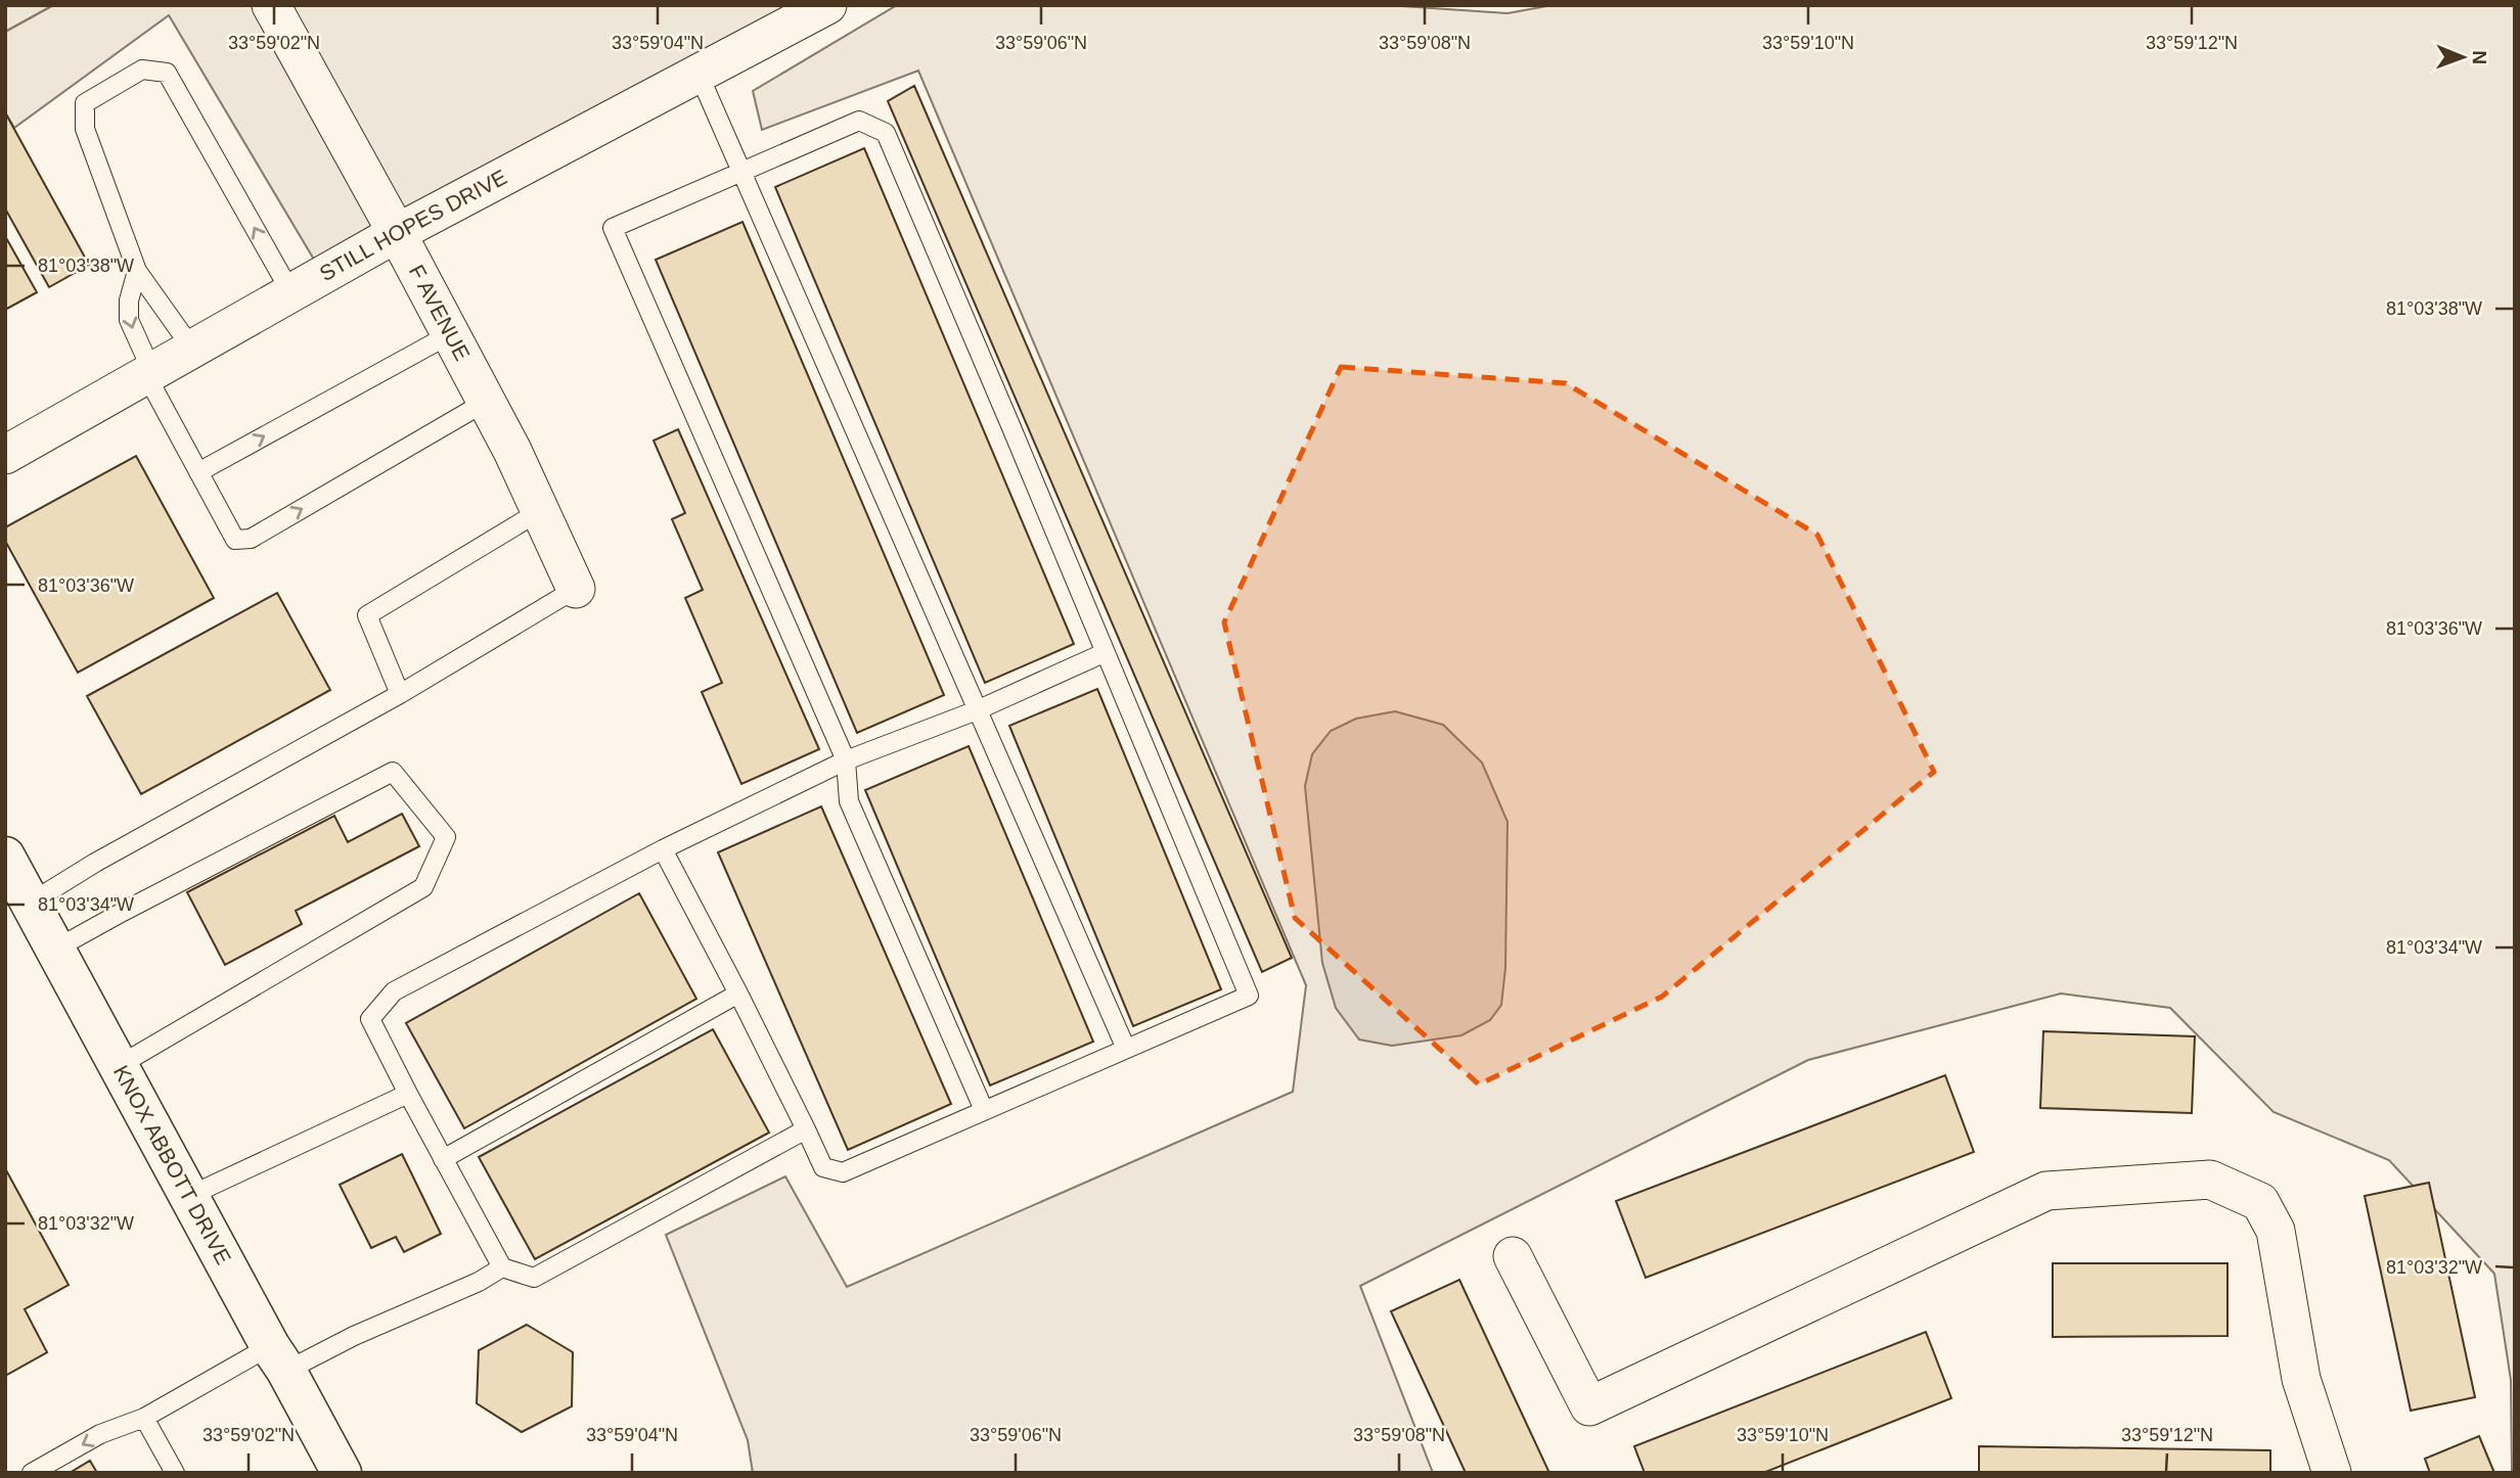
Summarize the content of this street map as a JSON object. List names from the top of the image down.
{
  "streets": {
    "main road": ["KNOX ABBOTT DRIVE"],
    "street": ["STILL HOPES DRIVE", "F AVENUE"]
  },
  "crossings": [
    ["STILL HOPES DRIVE", "F AVENUE"]
  ],
  "north": "right",
  "coordinates": [
    "33°59'02\"N",
    "33°59'04\"N",
    "33°59'06\"N",
    "33°59'08\"N",
    "33°59'10\"N",
    "33°59'12\"N",
    "81°03'38\"W",
    "81°03'36\"W",
    "81°03'34\"W",
    "81°03'32\"W"
  ]
}
